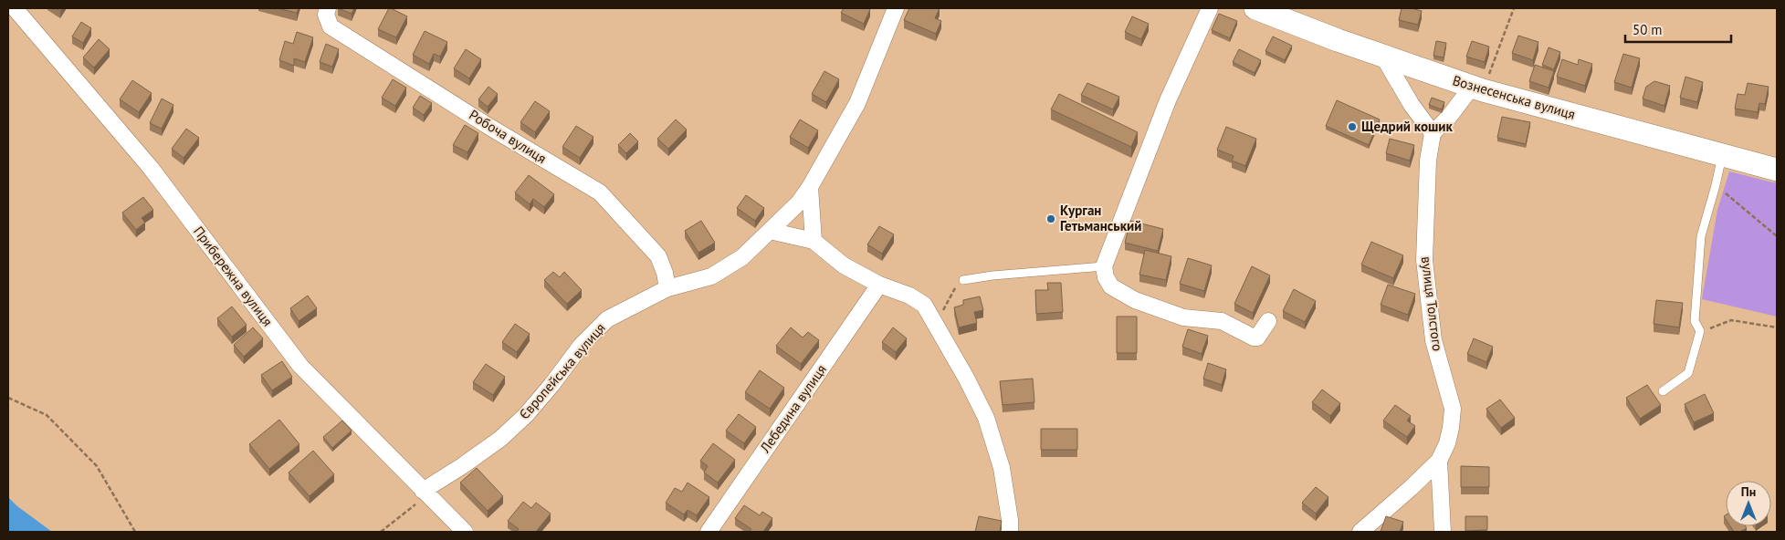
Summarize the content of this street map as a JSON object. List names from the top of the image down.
{
  "streets": {
    "main road": ["Вознесенська вулиця"],
    "street": [
      "Робоча вулиця",
      "Прибережна вулиця",
      "вулиця Толстого",
      "Європейська вулиця",
      "Лебедина вулиця"
    ]
  },
  "crossings": [
    ["Робоча вулиця", "Європейська вулиця"],
    ["Прибережна вулиця", "Європейська вулиця"]
  ],
  "places": ["Щедрий кошик", "Курган Гетьманський"],
  "scale_bar": "50 m",
  "north": "top"
}
